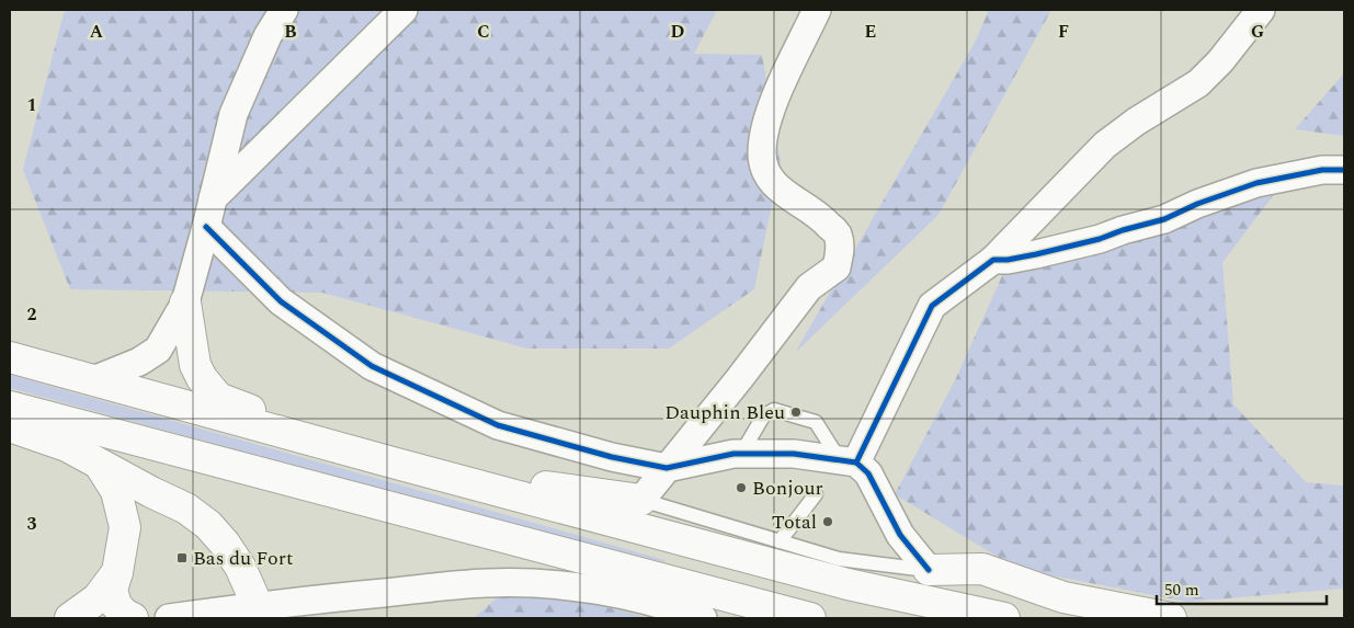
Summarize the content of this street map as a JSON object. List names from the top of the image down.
{
  "places": {
    "other": ["Dauphin Bleu", "Bonjour", "Total"],
    "transit": ["Bas du Fort"]
  },
  "scale_bar": "50 m",
  "grid": {
    "columns": [
      "A",
      "B",
      "C",
      "D",
      "E",
      "F",
      "G"
    ],
    "rows": ["1", "2", "3"]
  }
}
